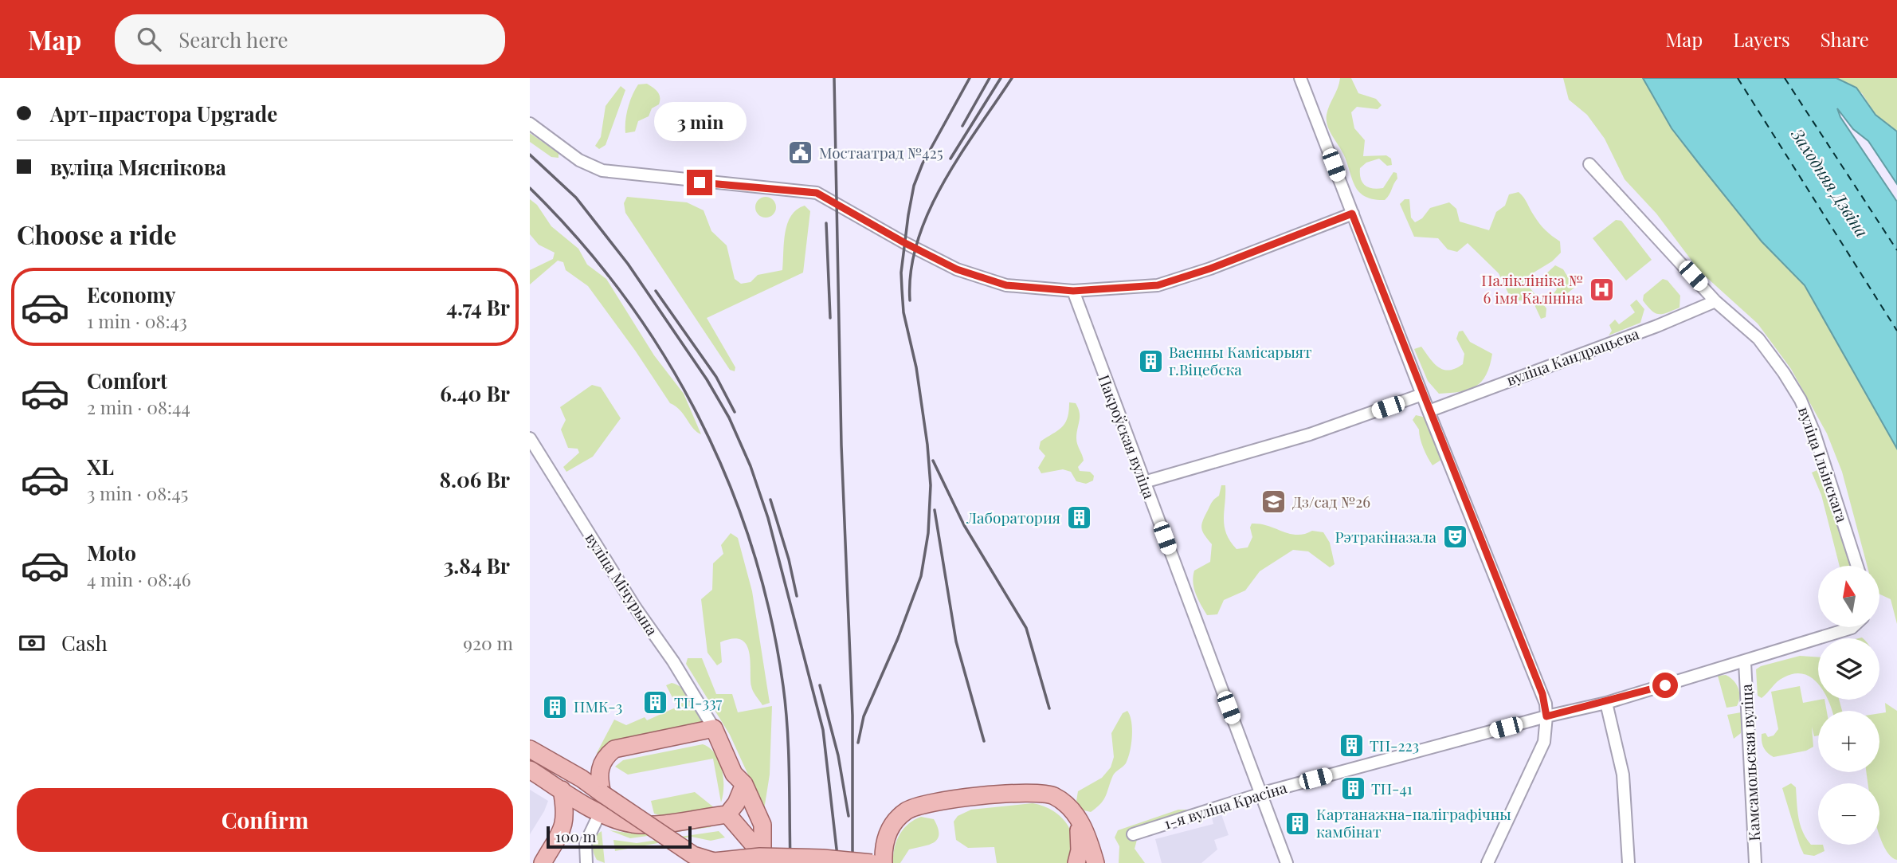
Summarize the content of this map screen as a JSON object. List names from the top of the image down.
{
  "streets": {
    "street": [
      "вуліца Кандрацьева",
      "Пакроўская вуліца",
      "вуліца Ільінскага",
      "вуліца Мічурына",
      "Камсамольская вуліца",
      "1-я вуліца Красіна"
    ]
  },
  "crossings": [
    ["вуліца Кандрацьева", "вуліца Ільінскага"],
    ["Пакроўская вуліца", "1-я вуліца Красіна"],
    ["Камсамольская вуліца", "1-я вуліца Красіна"]
  ],
  "water": ["Заходняя Дзвіна"],
  "places": {
    "public building": ["Мостаатрад №425"],
    "hospital": ["Паліклініка № 6 імя Калініна"],
    "building": [
      "Ваенны Камісарыят г.Віцебска",
      "Лаборатория",
      "ТП-337",
      "ПМК-3",
      "ТП-223",
      "ТП-41",
      "Картанажна-паліграфічны камбінат"
    ],
    "school or university": ["Дз/сад №26"],
    "theatre": ["Рэтракіназала"]
  },
  "scale_bar": "100 m",
  "north": "top",
  "page": {
    "header": "Map",
    "search": "Search here",
    "nav": ["Map", "Layers", "Share"],
    "banner": ["Арт-прастора Upgrade", "вуліца Мяснікова"],
    "bubble": "3 min",
    "heading": "Choose a ride",
    "list": [
      {
        "name": "Economy",
        "note": "1 min · 08:43",
        "value": "4.74 Br"
      },
      {
        "name": "Comfort",
        "note": "2 min · 08:44",
        "value": "6.40 Br"
      },
      {
        "name": "XL",
        "note": "3 min · 08:45",
        "value": "8.06 Br"
      },
      {
        "name": "Moto",
        "note": "4 min · 08:46",
        "value": "3.84 Br"
      }
    ],
    "map_buttons": ["+", "−"],
    "pay": ["Cash", "920 m"],
    "buttons": "Confirm",
    "scale": "100 m"
  }
}
